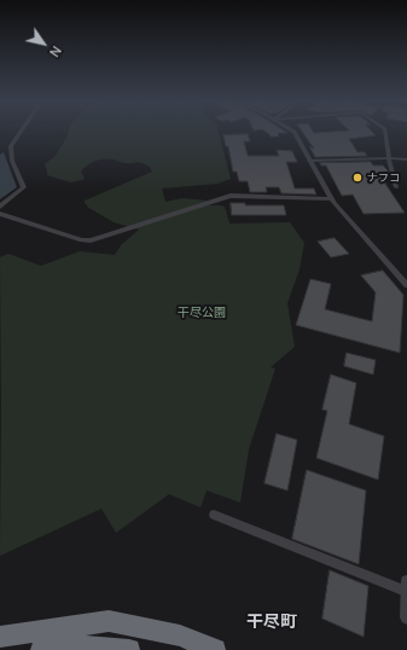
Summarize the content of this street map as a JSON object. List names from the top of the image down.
{
  "districts": ["干尽町"],
  "parks": ["干尽公園"],
  "places": ["ナフコ"],
  "north": "bottom right"
}
